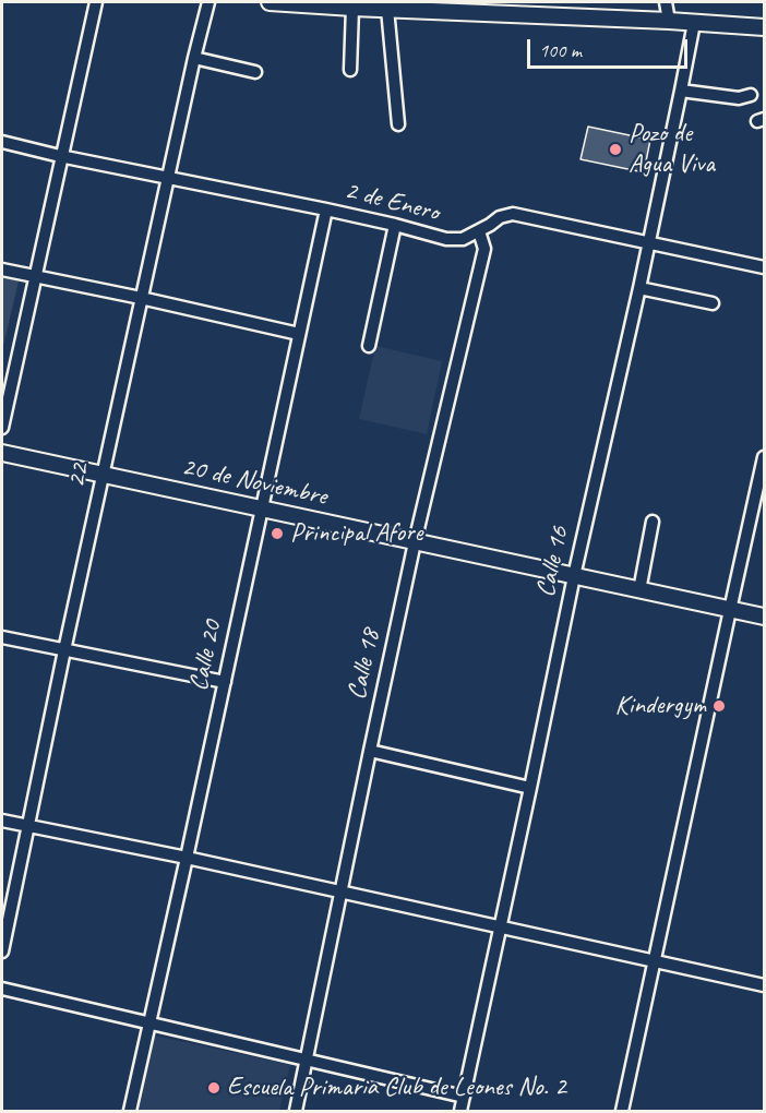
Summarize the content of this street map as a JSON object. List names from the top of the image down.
{
  "streets": {
    "main road": ["20 de Noviembre"],
    "street": [
      "2 de Enero",
      "22",
      "Calle 16",
      "Calle 20",
      "Calle 18"
    ]
  },
  "crossings": [
    ["2 de Enero", "22"],
    ["2 de Enero", "Calle 16"],
    ["2 de Enero", "Calle 20"],
    ["2 de Enero", "Calle 18"],
    ["22", "20 de Noviembre"],
    ["20 de Noviembre", "Calle 16"],
    ["20 de Noviembre", "Calle 20"],
    ["20 de Noviembre", "Calle 18"]
  ],
  "places": [
    "Pozo de Agua Viva",
    "Principal Afore",
    "Kindergym",
    "Escuela Primaria Club de Leones No. 2"
  ],
  "scale_bar": "100 m"
}
